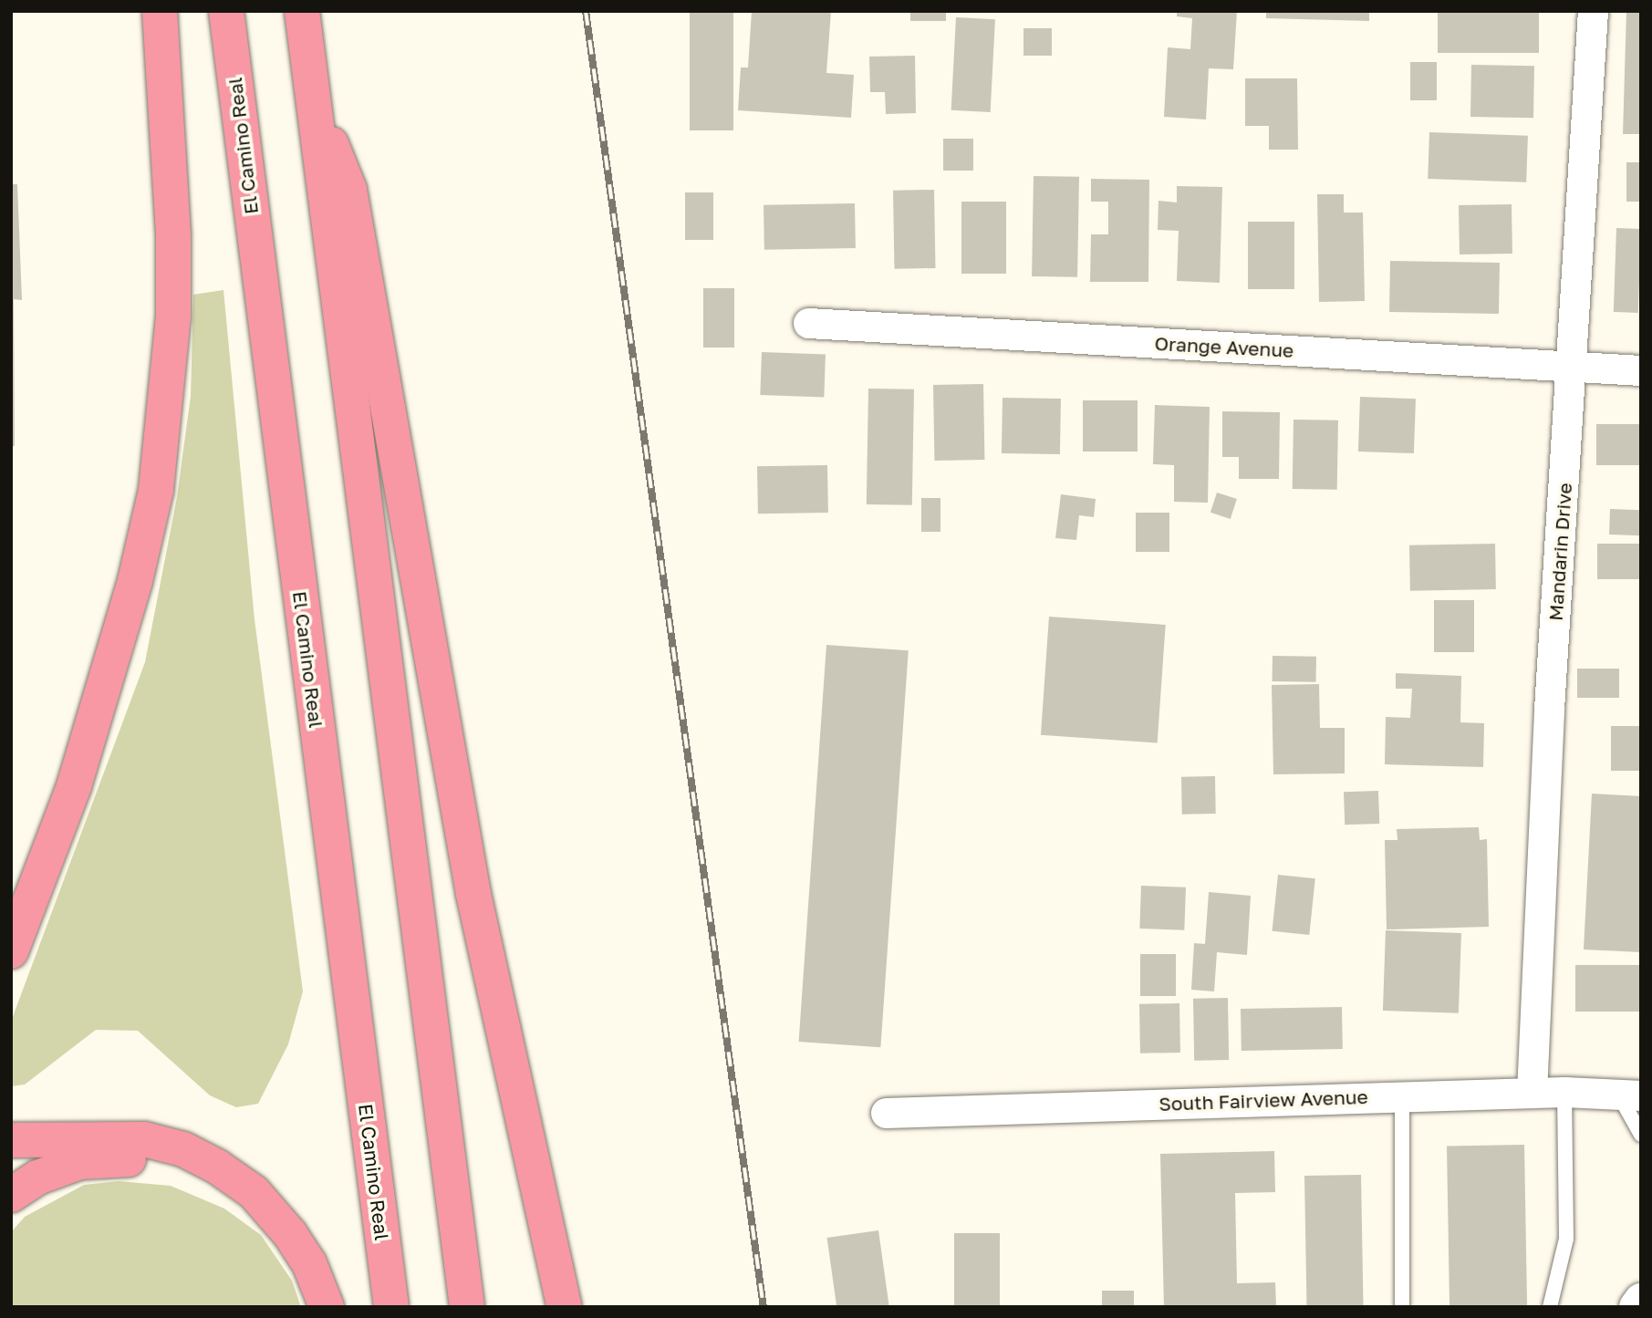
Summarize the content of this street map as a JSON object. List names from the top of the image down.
{
  "streets": {
    "highway": ["El Camino Real"],
    "street": ["Orange Avenue", "Mandarin Drive", "South Fairview Avenue"]
  },
  "crossings": [
    ["Orange Avenue", "Mandarin Drive"],
    ["Mandarin Drive", "South Fairview Avenue"]
  ]
}
